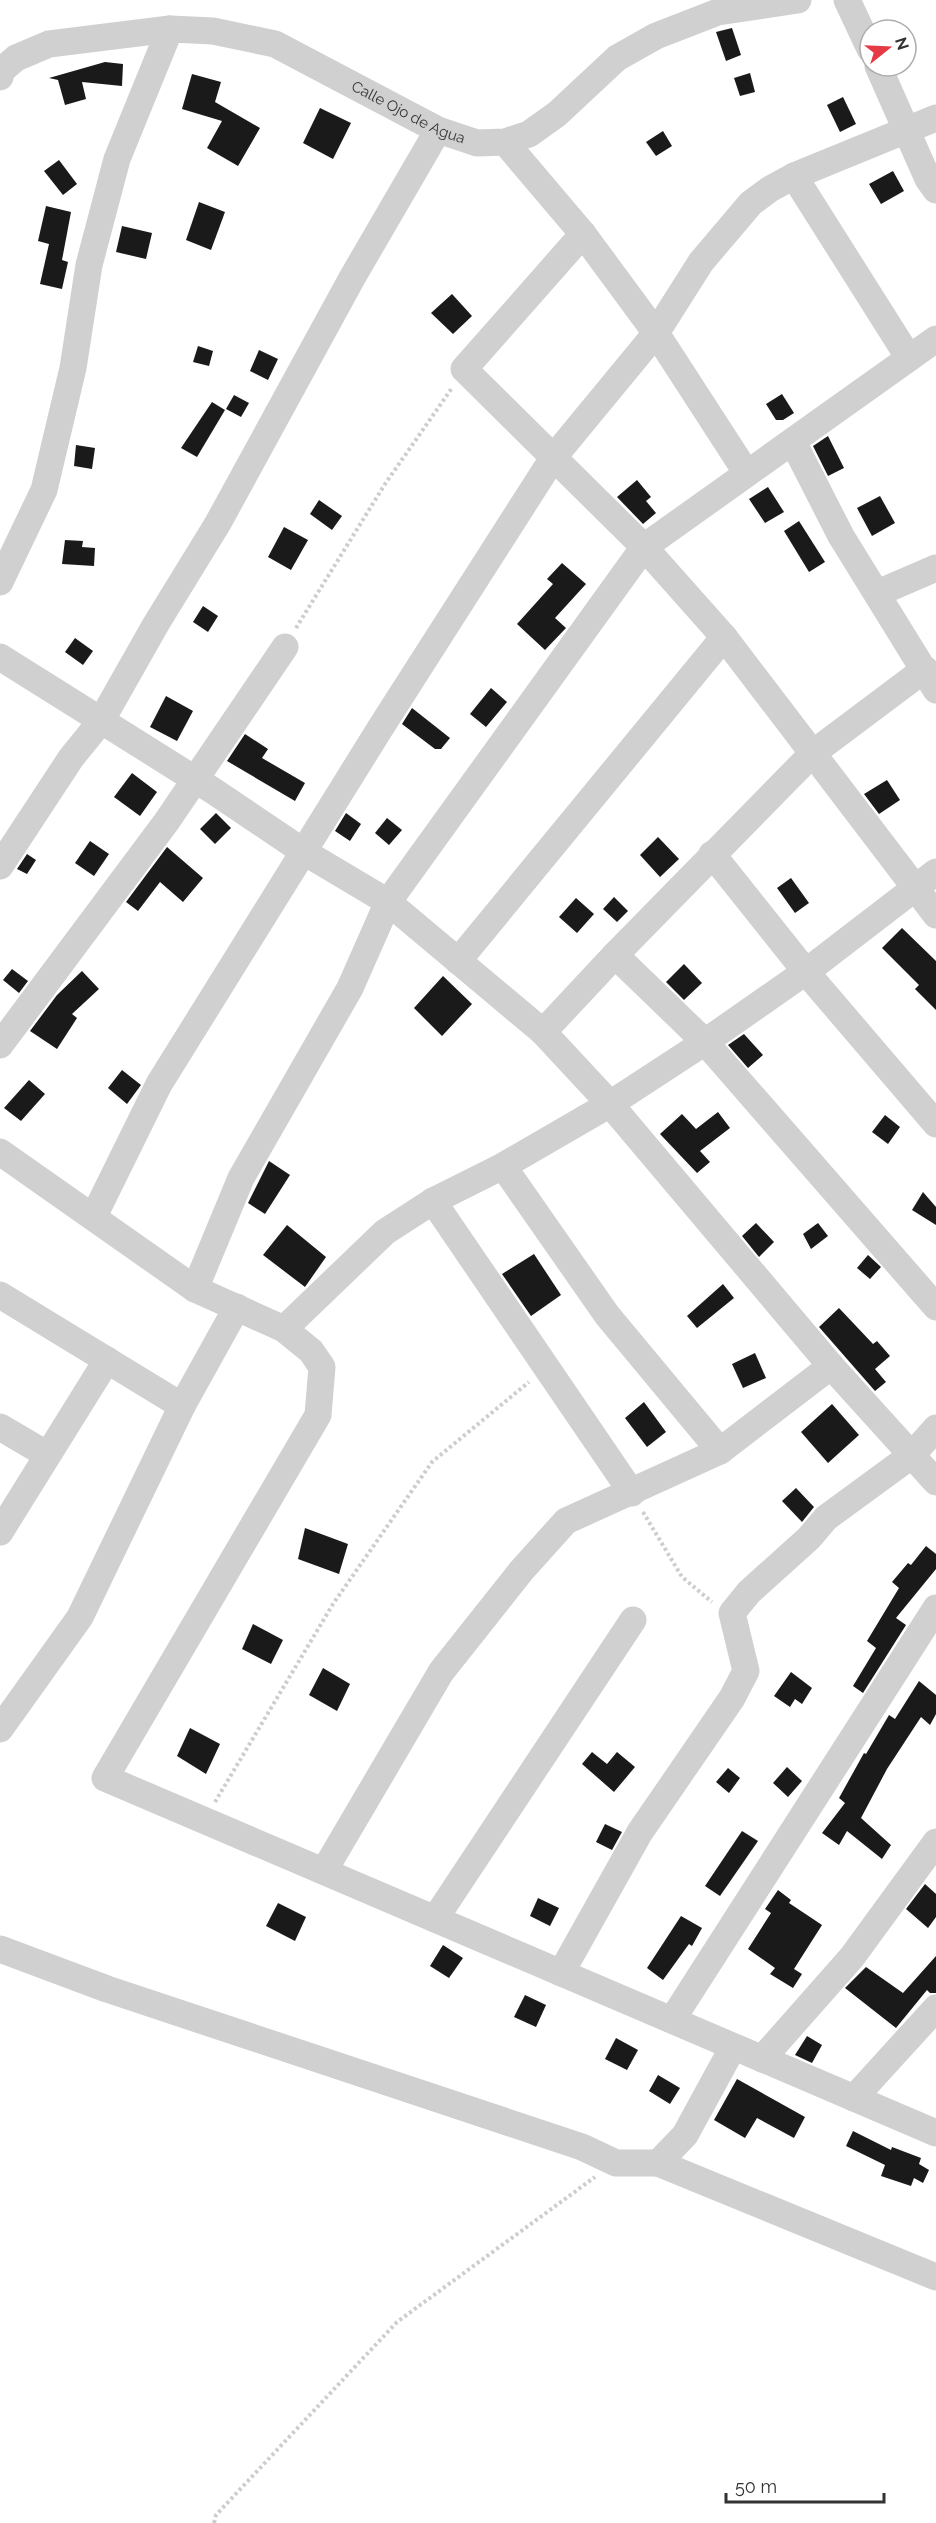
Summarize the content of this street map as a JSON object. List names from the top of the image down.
{
  "streets": {
    "street": ["Calle Ojo de Agua"]
  },
  "scale_bar": "50 m",
  "north": "right"
}
